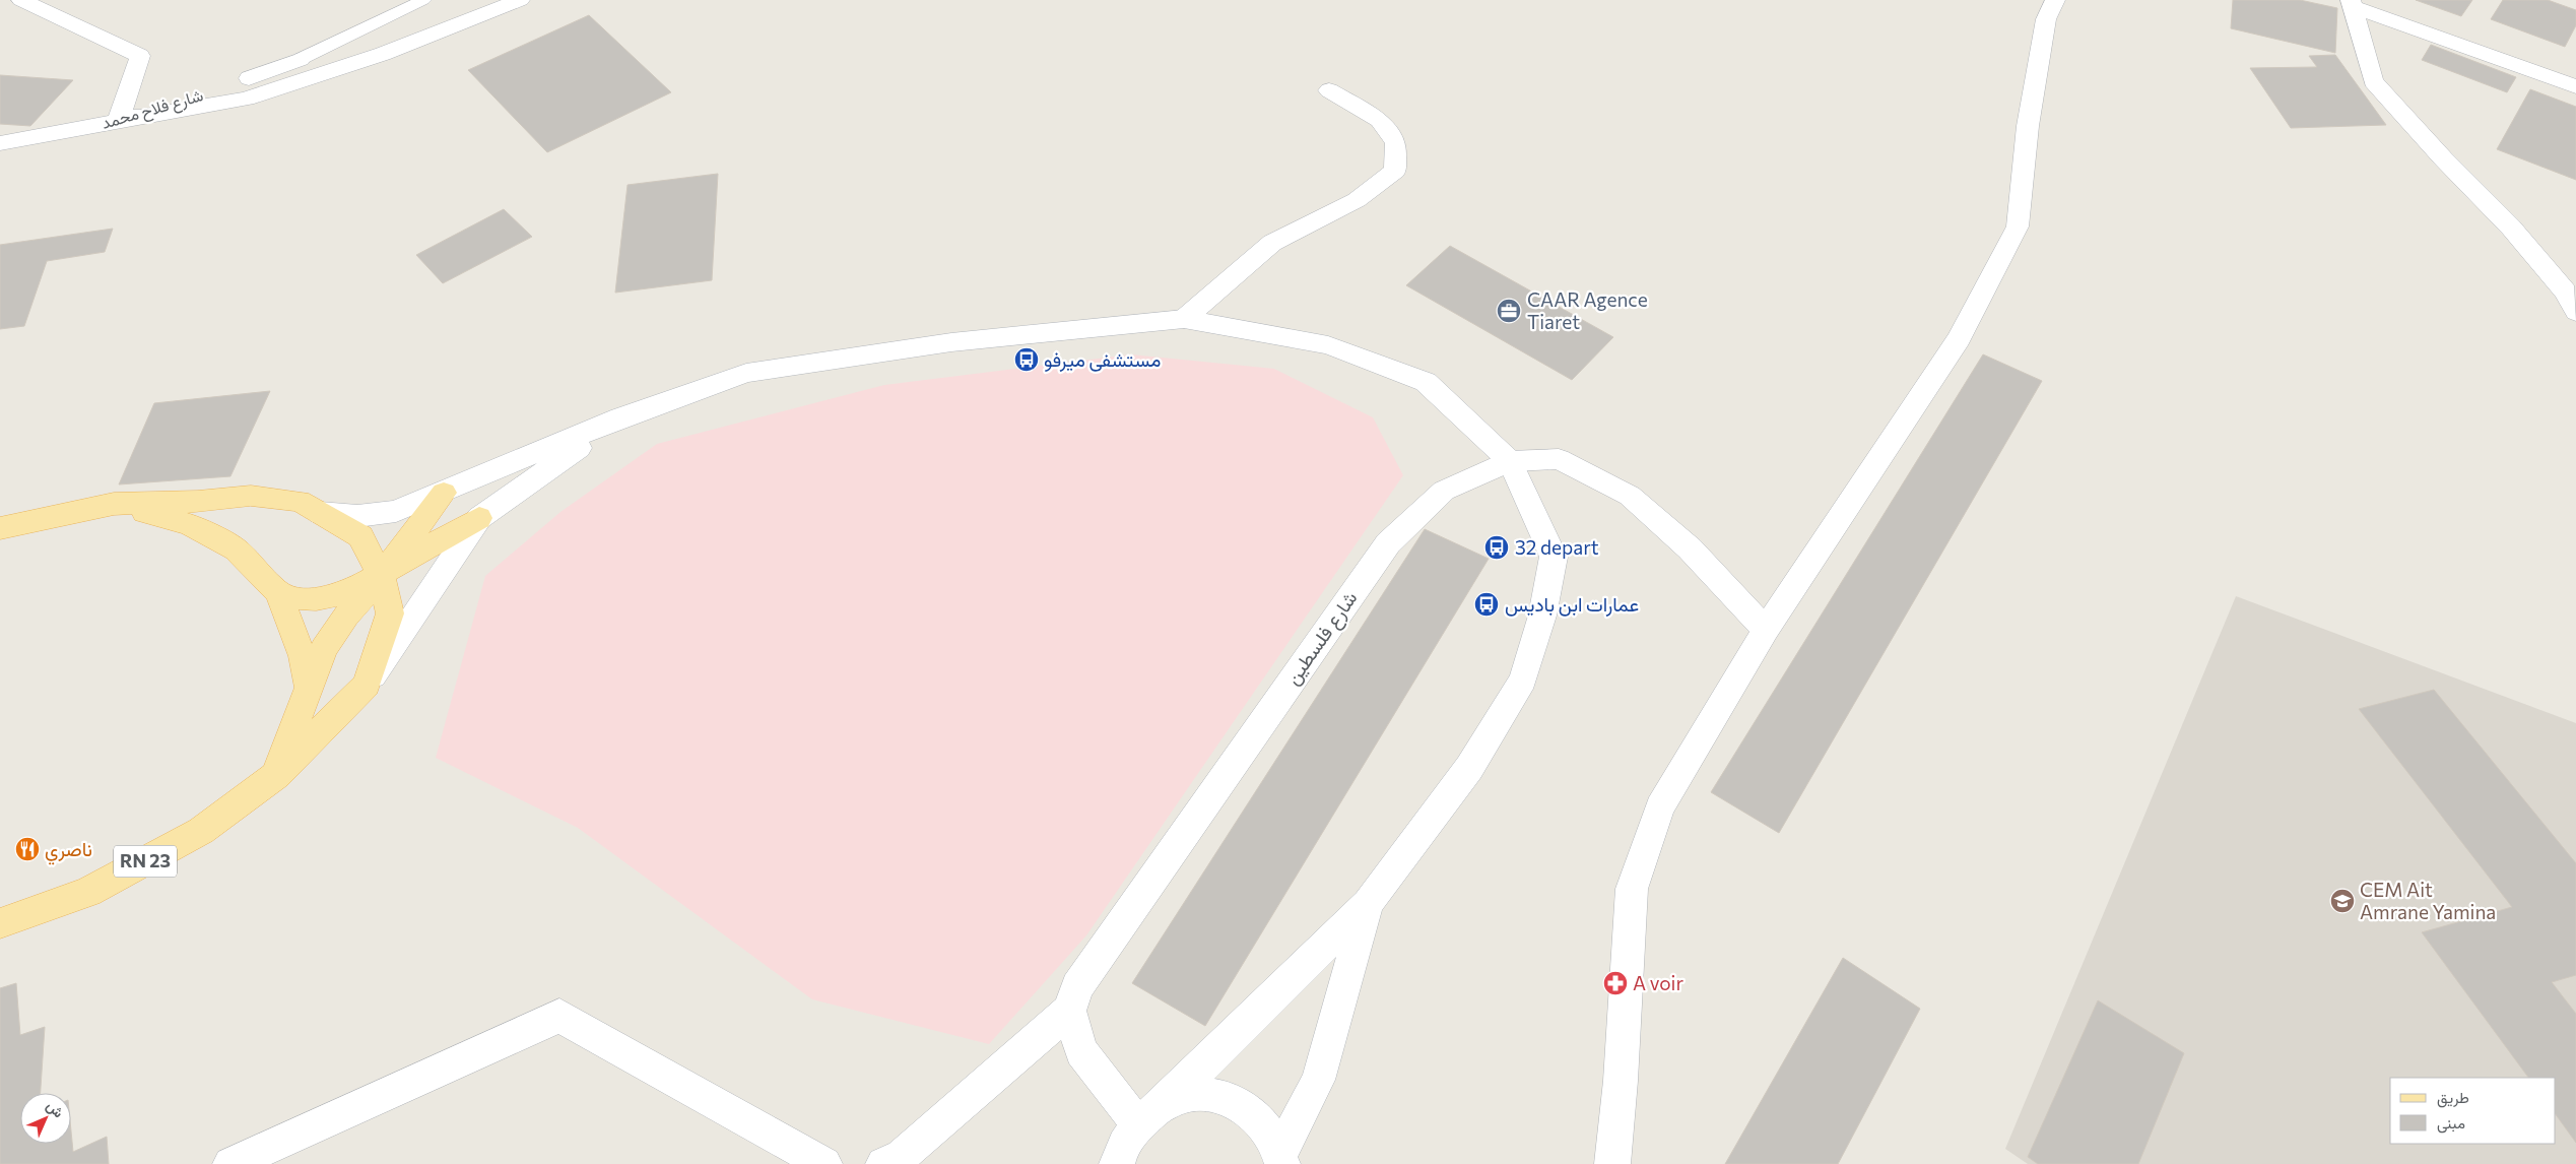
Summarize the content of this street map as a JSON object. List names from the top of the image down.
{
  "streets": {
    "main road": ["RN 23"],
    "street": ["شارع فلاح محمد", "شارع فلسطين"]
  },
  "places": {
    "office": ["CAAR Agence Tiaret"],
    "bus stop": ["مستشفى ميرفو", "32 depart", "عمارات ابن باديس"],
    "restaurant": ["ناصري"],
    "school or university": ["CEM Ait Amrane Yamina"],
    "pharmacy": ["A voir"]
  },
  "legend": ["طريق", "مبنى"],
  "north": "top right"
}
